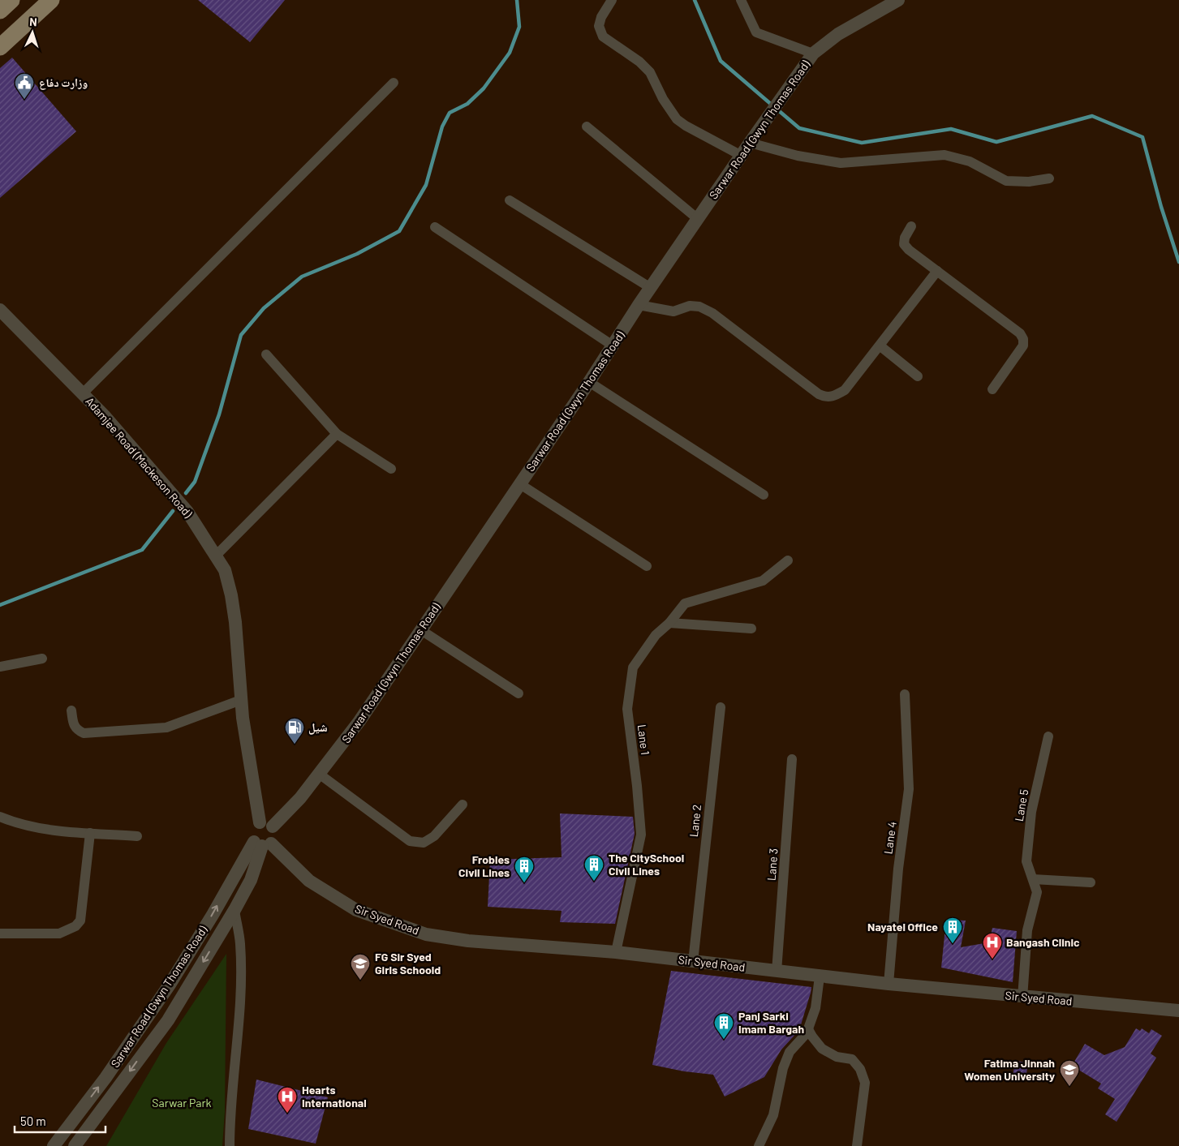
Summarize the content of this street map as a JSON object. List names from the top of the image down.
{
  "streets": {
    "street": [
      "Sarwar Road (Gwyn Thomas Road)",
      "Adamjee Road (Mackeson Road)",
      "Lane 1",
      "Lane 5",
      "Lane 2",
      "Lane 4",
      "Lane 3",
      "Sir Syed Road"
    ]
  },
  "crossings": [
    ["Sarwar Road (Gwyn Thomas Road)", "Adamjee Road (Mackeson Road)"],
    ["Sarwar Road (Gwyn Thomas Road)", "Sir Syed Road"],
    ["Adamjee Road (Mackeson Road)", "Sir Syed Road"],
    ["Lane 1", "Sir Syed Road"],
    ["Lane 5", "Sir Syed Road"],
    ["Lane 2", "Sir Syed Road"],
    ["Lane 4", "Sir Syed Road"],
    ["Lane 3", "Sir Syed Road"]
  ],
  "parks": ["Sarwar Park"],
  "places": {
    "public building": ["وزارت دفاع"],
    "fuel station": ["شیل"],
    "building": [
      "The CitySchool Civil Lines",
      "Frobles Civil Lines",
      "Nayatel Office",
      "Panj Sarki Imam Bargah"
    ],
    "hospital": ["Bangash Clinic", "Hearts International"],
    "school or university": ["FG Sir Syed Girls Schoold", "Fatima Jinnah Women University"]
  },
  "scale_bar": "50 m",
  "north": "top"
}
